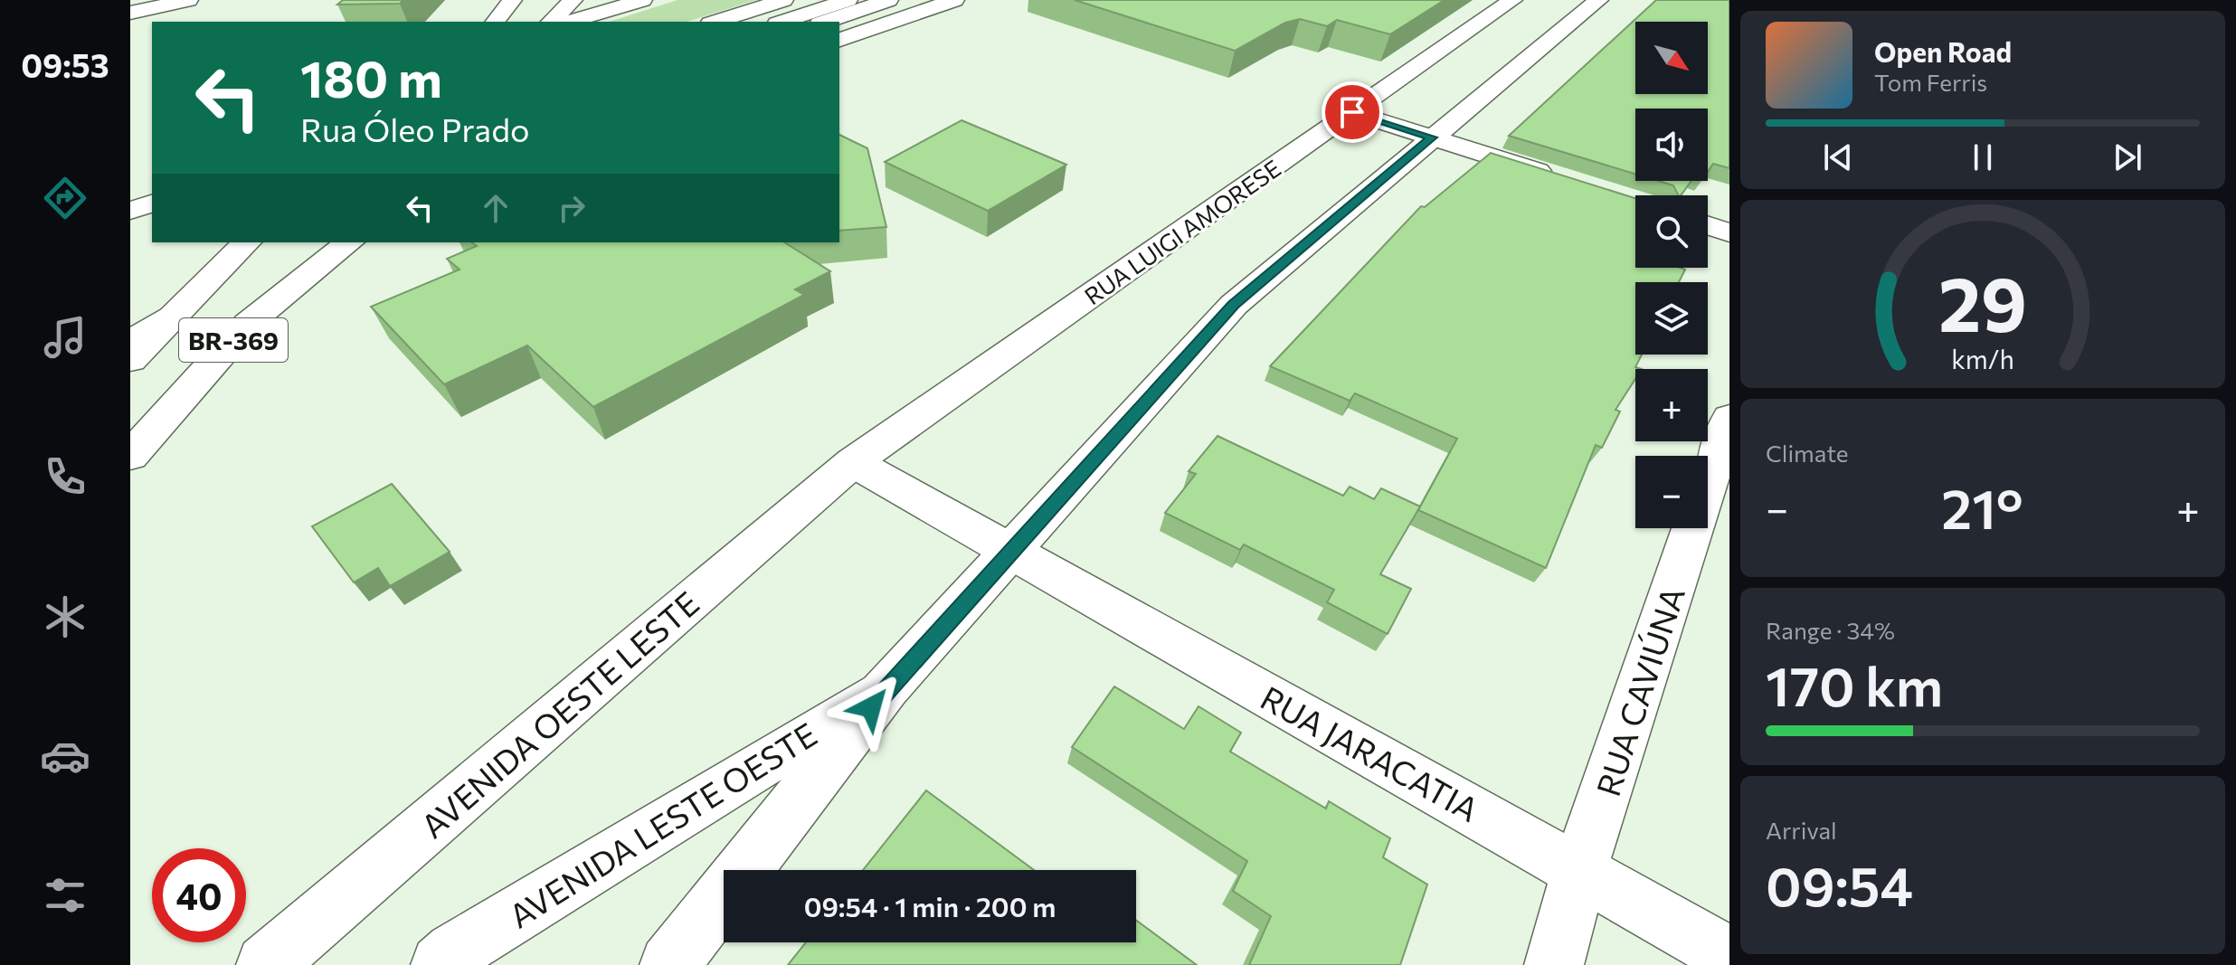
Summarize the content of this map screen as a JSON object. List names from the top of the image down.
{
  "streets": {
    "main road": [
      "RUA LUIGI AMORESE",
      "BR-369",
      "RUA CAVIÚNA",
      "AVENIDA OESTE LESTE",
      "RUA JARACATIA",
      "AVENIDA LESTE OESTE"
    ]
  },
  "crossings": [
    ["RUA LUIGI AMORESE", "AVENIDA OESTE LESTE"],
    ["RUA LUIGI AMORESE", "RUA JARACATIA"],
    ["RUA CAVIÚNA", "RUA JARACATIA"],
    ["AVENIDA OESTE LESTE", "RUA JARACATIA"]
  ],
  "north": "bottom right",
  "page": {
    "tabs": "09:53",
    "map_buttons": ["+", "−"],
    "turn": ["180 m", "Rua Óleo Prado"],
    "song": ["Open Road", "Tom Ferris"],
    "tile": [
      "Climate",
      ["Range · 34%", "170 km"],
      ["Arrival", "09:54"]
    ],
    "heat": ["−", "21°", "+"],
    "limit": "40",
    "trip": "09:54 · 1 min · 200 m",
    "gauge": ["29", "km/h"]
  }
}
